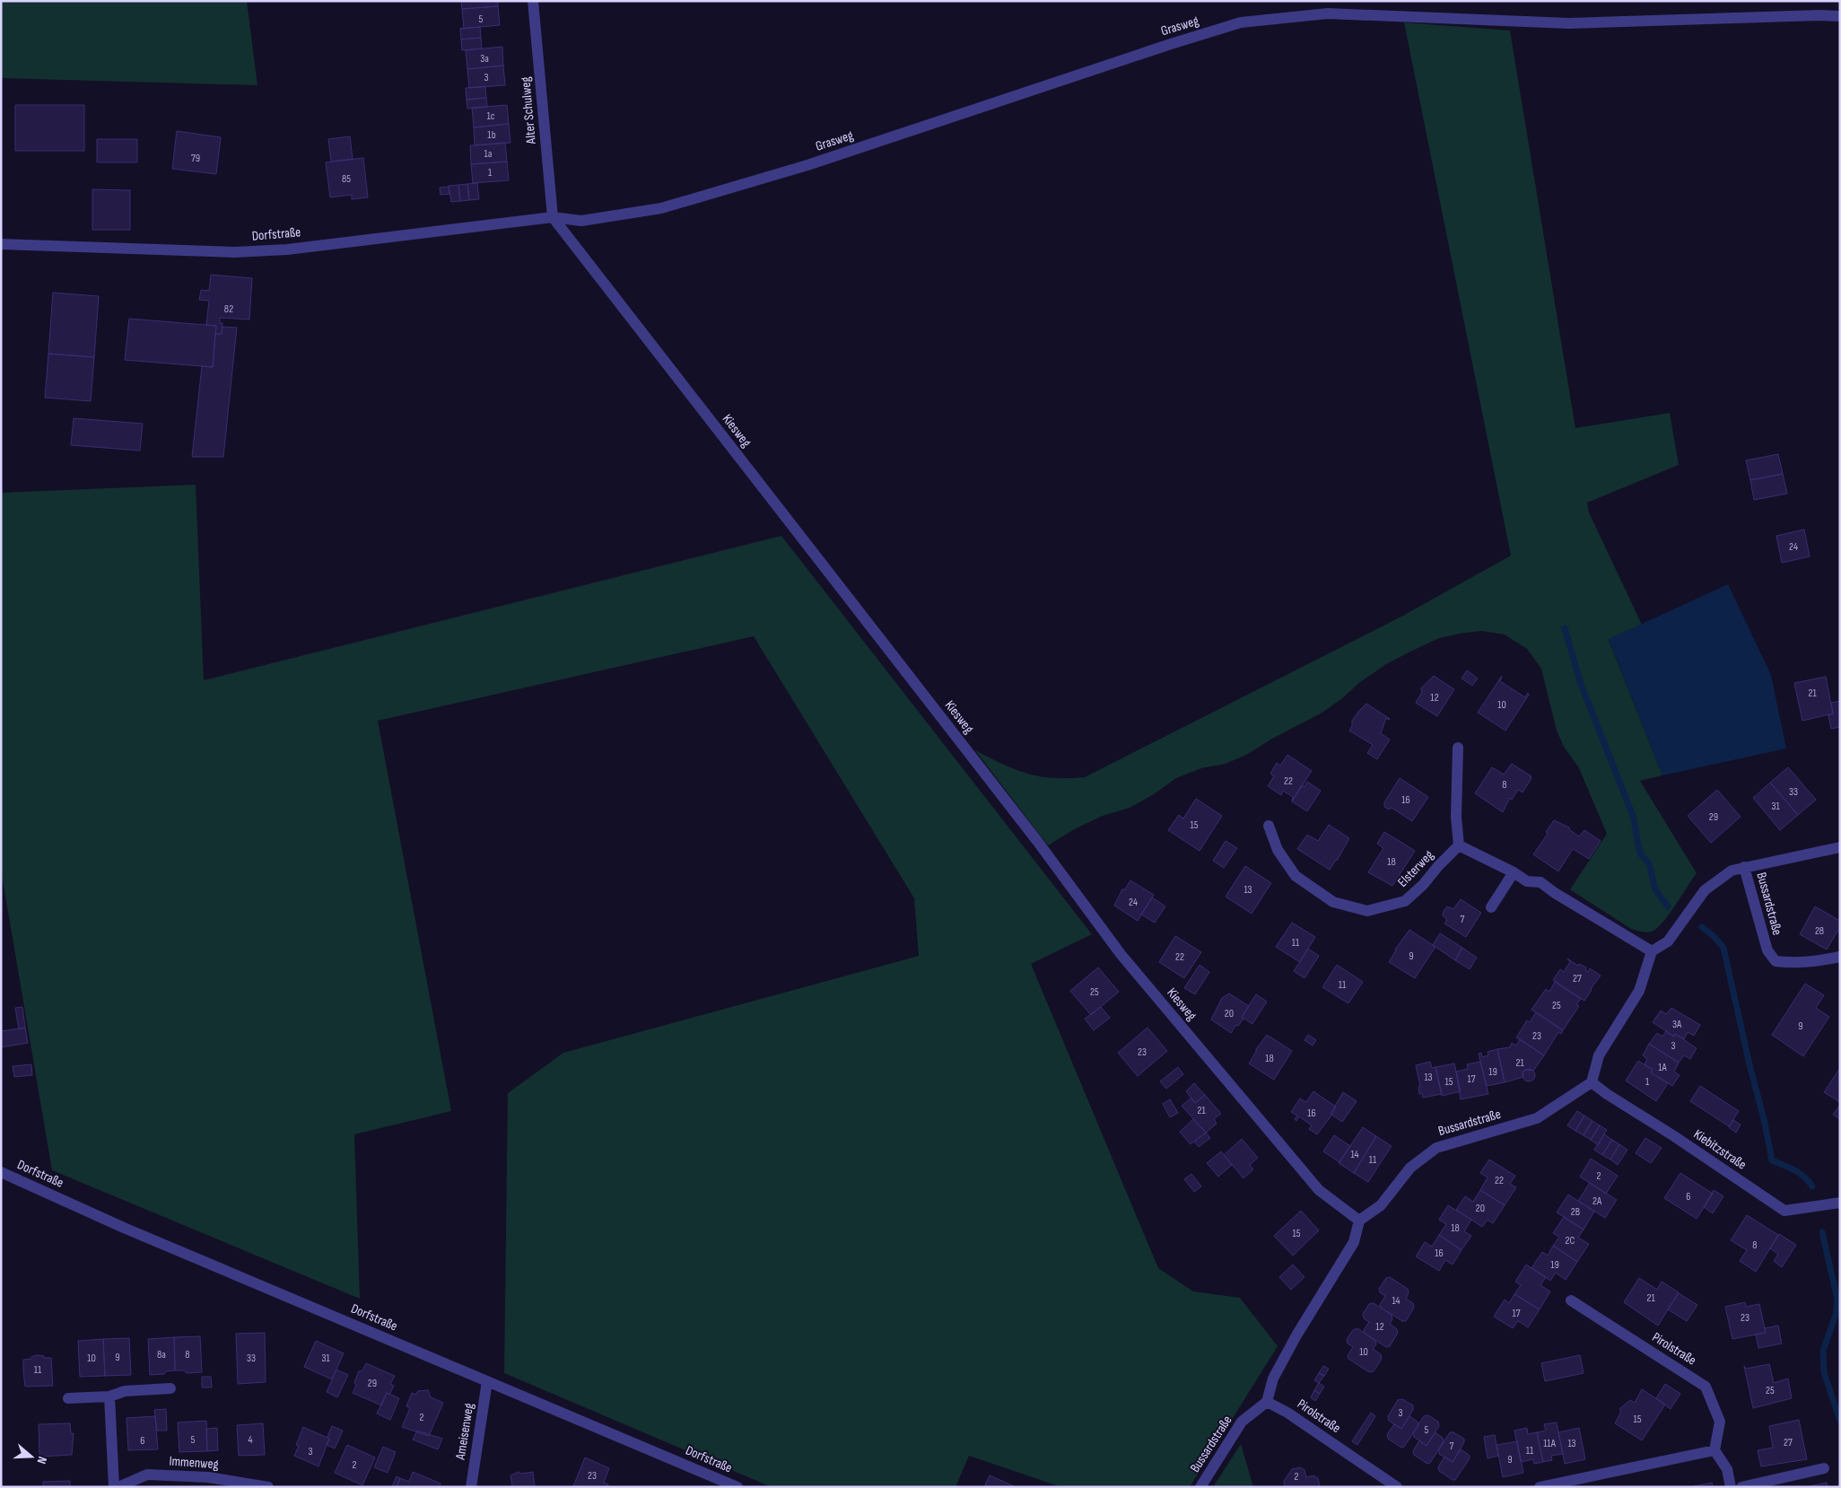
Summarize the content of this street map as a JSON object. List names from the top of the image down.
{
  "streets": {
    "street": [
      "Grasweg",
      "Alter Schulweg",
      "Dorfstraße",
      "Kiesweg",
      "Elsterweg",
      "Bussardstraße",
      "Kiebitzstraße",
      "Pirolstraße",
      "Ameisenweg",
      "Immenweg"
    ]
  },
  "crossings": [
    ["Grasweg", "Alter Schulweg"],
    ["Grasweg", "Dorfstraße"],
    ["Grasweg", "Kiesweg"],
    ["Alter Schulweg", "Dorfstraße"],
    ["Alter Schulweg", "Kiesweg"],
    ["Dorfstraße", "Kiesweg"],
    ["Dorfstraße", "Ameisenweg"],
    ["Kiesweg", "Bussardstraße"],
    ["Bussardstraße", "Kiebitzstraße"],
    ["Bussardstraße", "Pirolstraße"]
  ],
  "house_numbers": [
    "5",
    "3a",
    "3",
    "1c",
    "1b",
    "1a",
    "79",
    "1",
    "85",
    "82",
    "24",
    "21",
    "12",
    "10",
    "22",
    "8",
    "33",
    "16",
    "31",
    "29",
    "15",
    "18",
    "13",
    "24",
    "7",
    "28",
    "11",
    "9",
    "22",
    "27",
    "11",
    "25",
    "25",
    "20",
    "3A",
    "9",
    "23",
    "3",
    "23",
    "18",
    "21",
    "1A",
    "19",
    "13",
    "17",
    "15",
    "1",
    "21",
    "16",
    "14",
    "11",
    "2",
    "22",
    "6",
    "2A",
    "20",
    "2B",
    "18",
    "15",
    "2C",
    "8",
    "16",
    "19",
    "21",
    "14",
    "17",
    "23",
    "12",
    "10",
    "8a",
    "8",
    "9",
    "10",
    "33",
    "31",
    "11",
    "29",
    "25",
    "3",
    "2",
    "15",
    "5",
    "5",
    "4",
    "6",
    "27",
    "11A",
    "13",
    "7",
    "11",
    "3",
    "9",
    "2",
    "23",
    "2"
  ],
  "north": "right"
}
